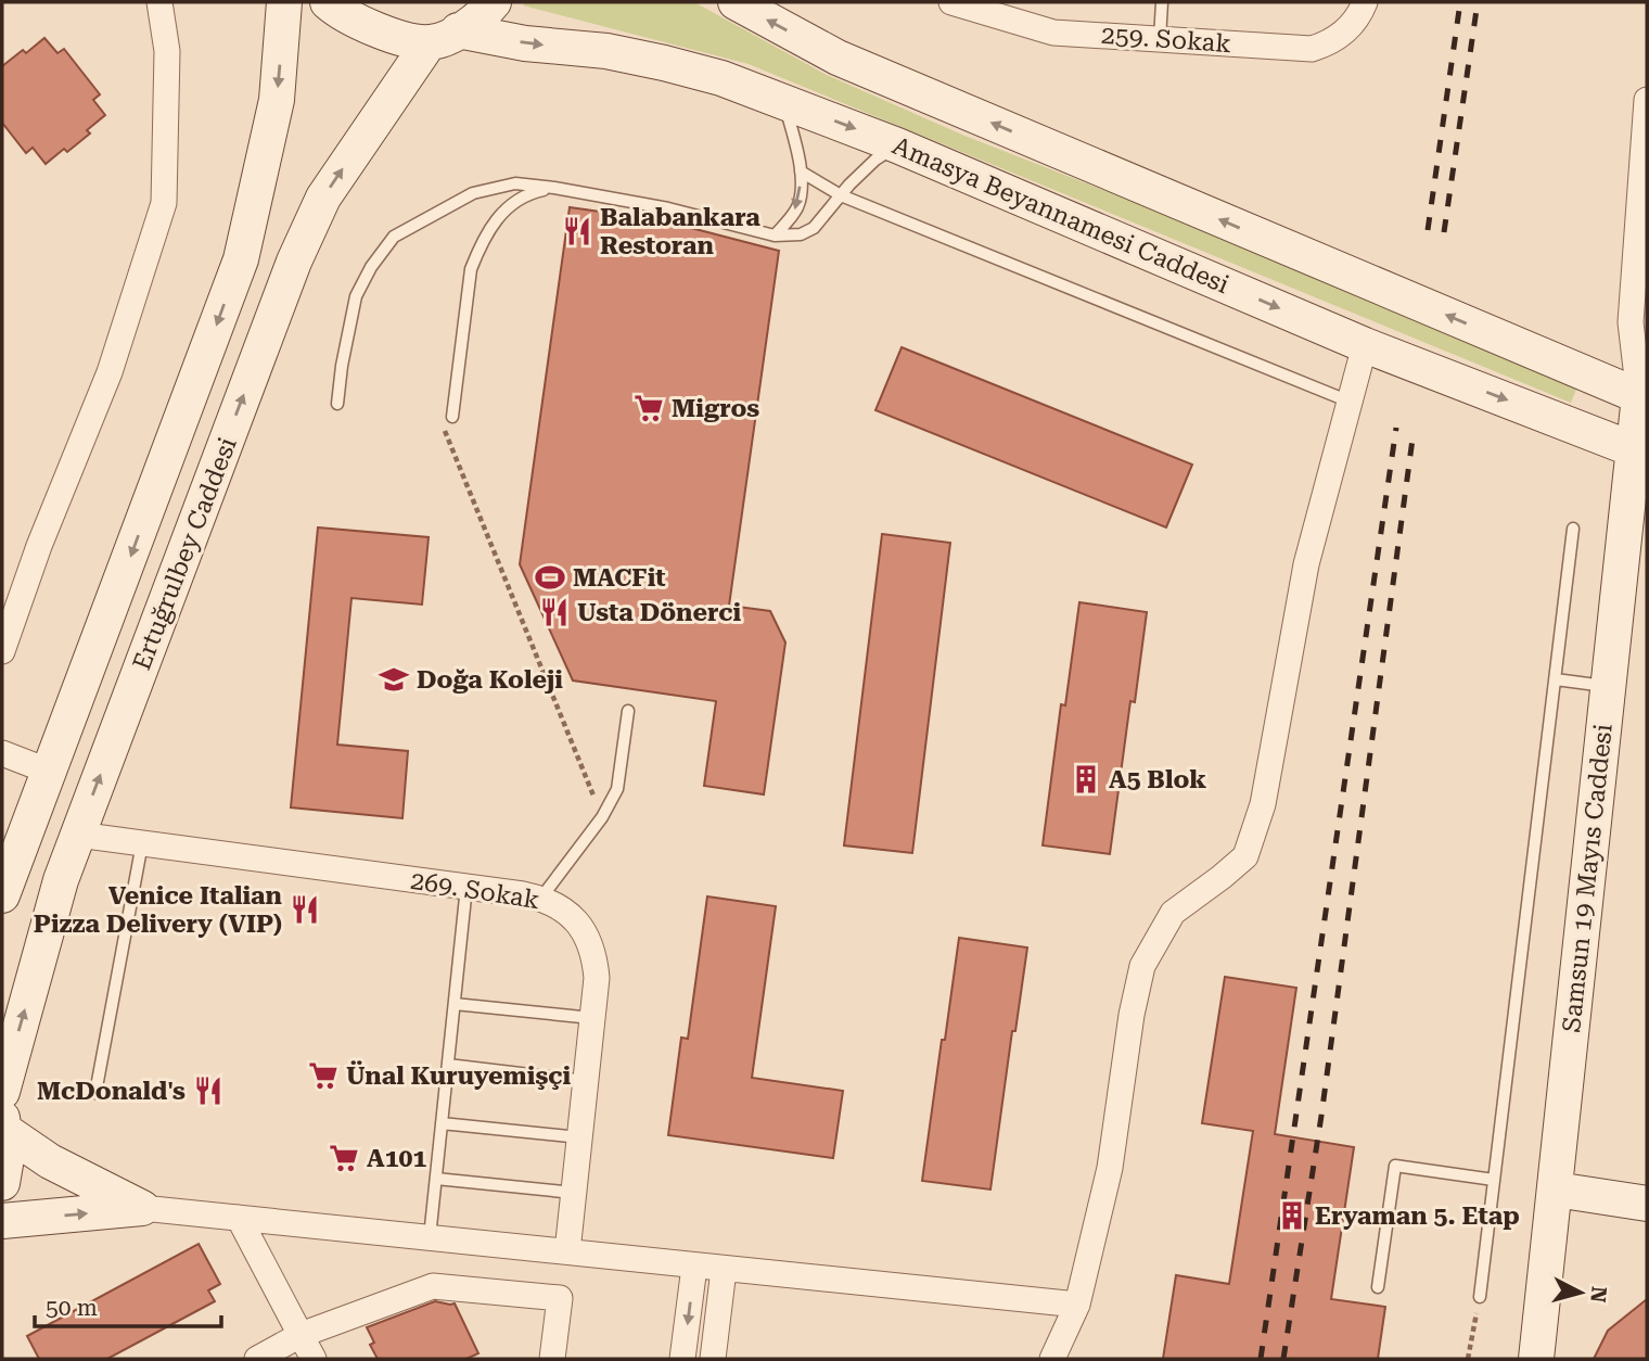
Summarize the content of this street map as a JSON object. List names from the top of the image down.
{
  "streets": {
    "main road": ["Amasya Beyannamesi Caddesi", "Ertuğrulbey Caddesi", "Samsun 19 Mayıs Caddesi"],
    "street": ["259. Sokak", "269. Sokak"]
  },
  "crossings": [
    ["Amasya Beyannamesi Caddesi", "Ertuğrulbey Caddesi"],
    ["Amasya Beyannamesi Caddesi", "Samsun 19 Mayıs Caddesi"],
    ["Ertuğrulbey Caddesi", "269. Sokak"]
  ],
  "places": {
    "restaurant": [
      "Balabankara Restoran",
      "Usta Dönerci",
      "Venice Italian Pizza Delivery (VIP)",
      "McDonald's"
    ],
    "supermarket": ["Migros", "Ünal Kuruyemişçi", "A101"],
    "sports": ["MACFit"],
    "school or university": ["Doğa Koleji"],
    "building": ["A5 Blok", "Eryaman 5. Etap"]
  },
  "scale_bar": "50 m",
  "north": "right"
}
